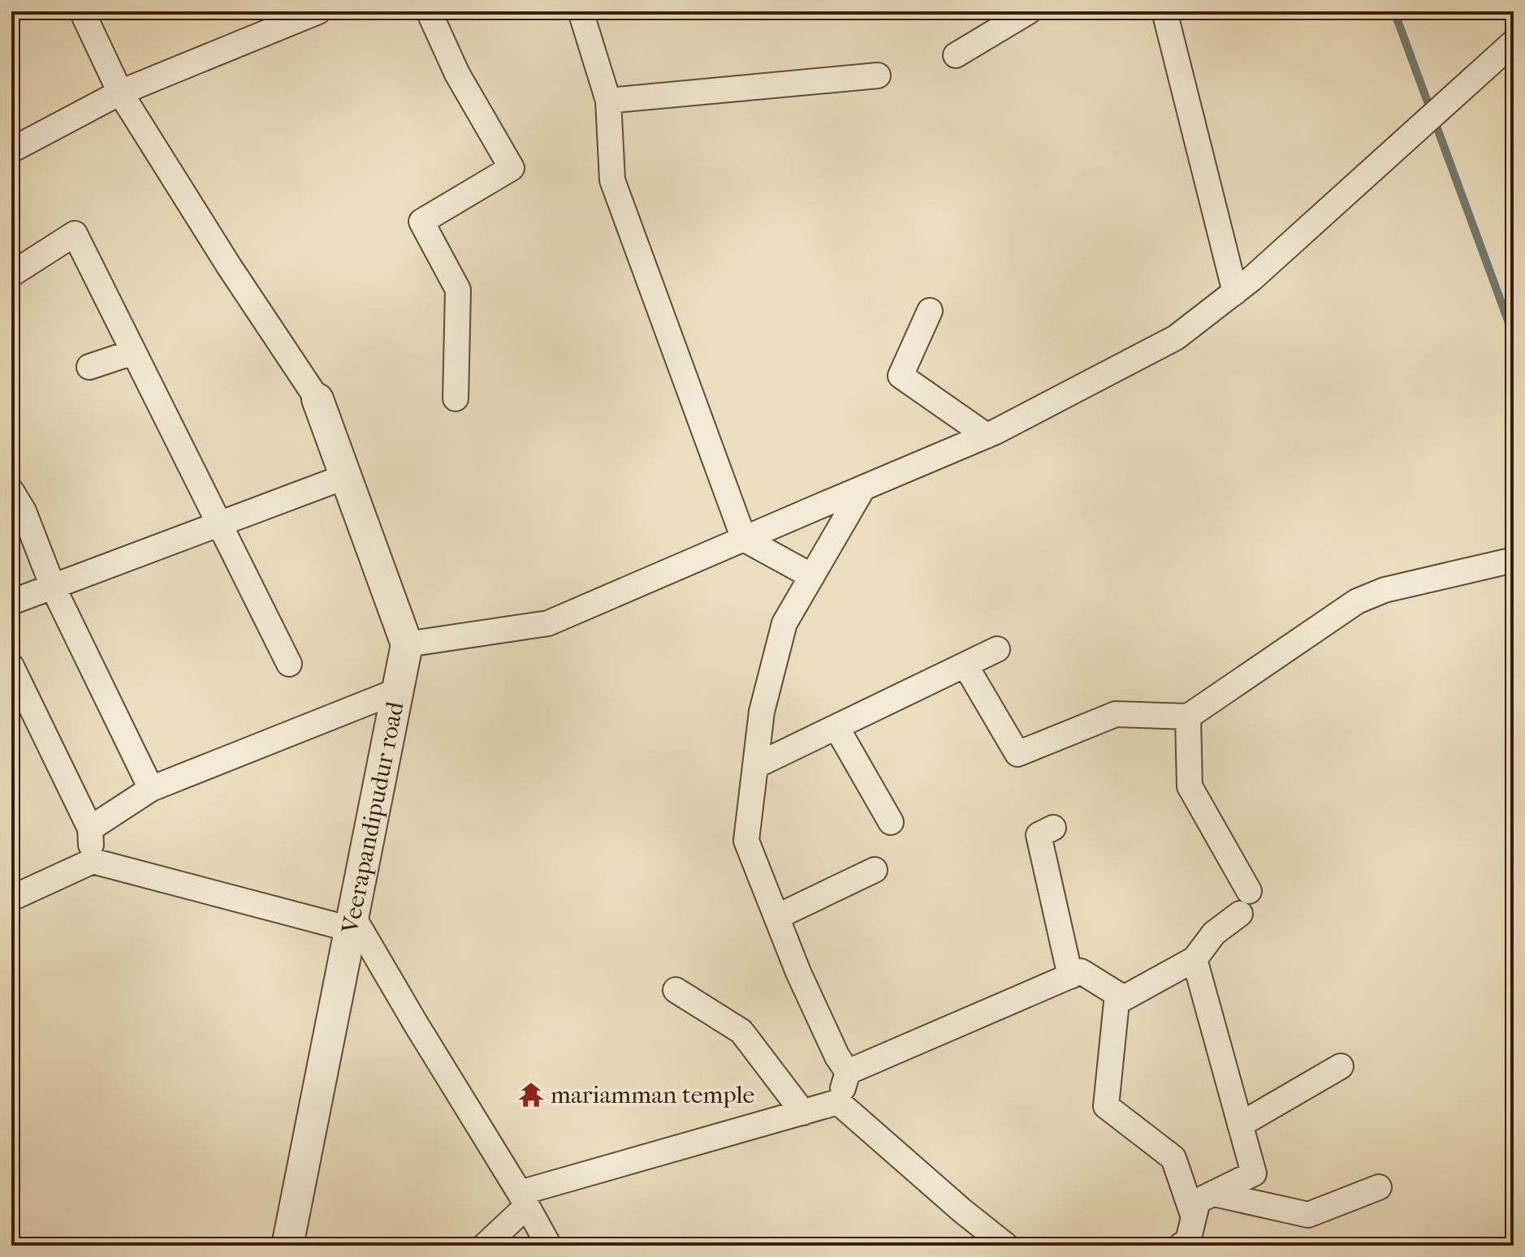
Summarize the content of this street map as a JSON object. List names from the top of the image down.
{
  "streets": {
    "street": ["Veerapandipudur road"]
  },
  "places": {
    "temple": ["mariamman temple"]
  }
}
